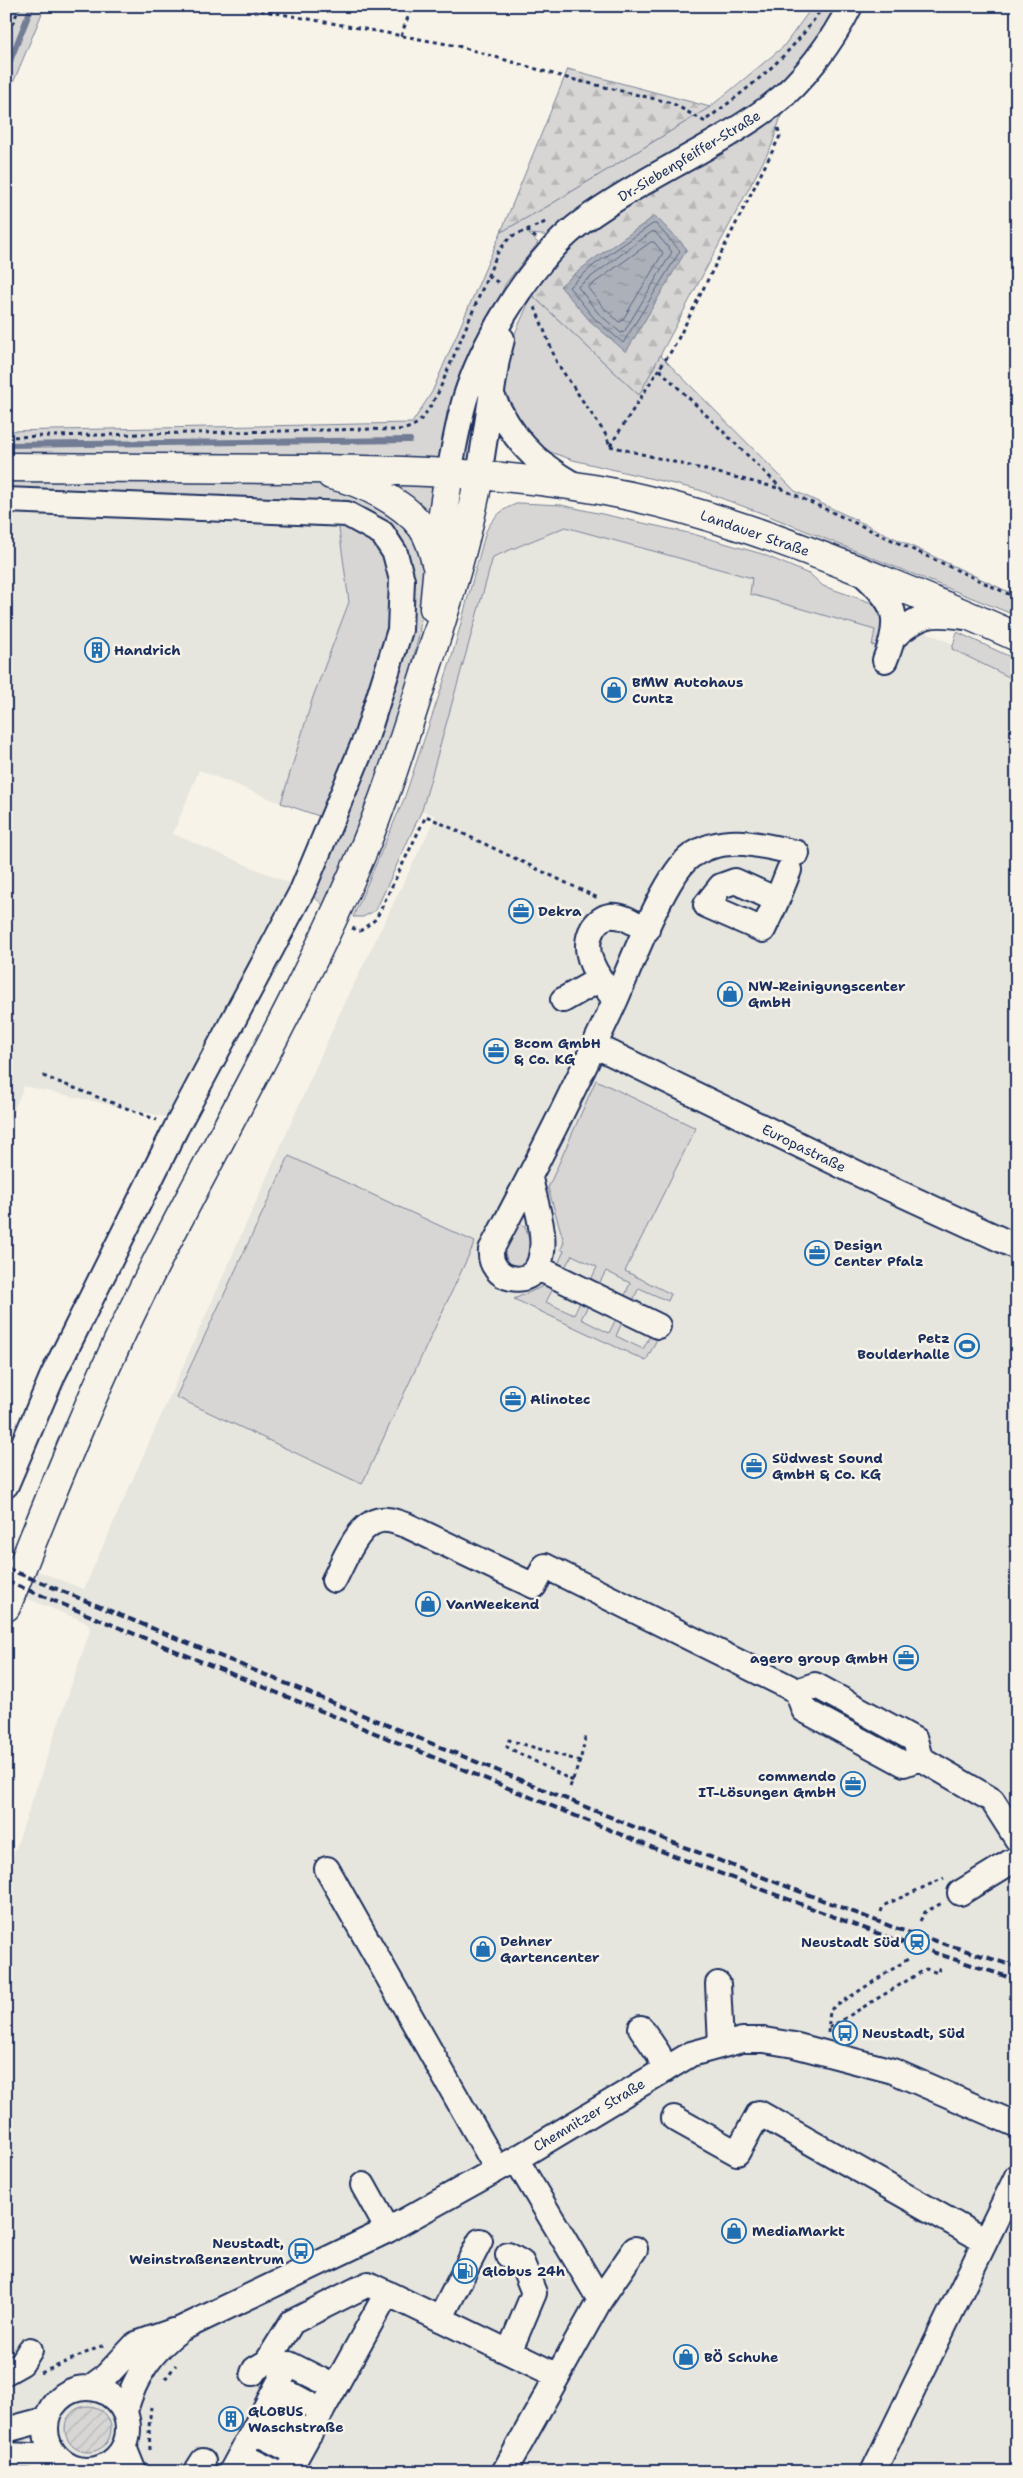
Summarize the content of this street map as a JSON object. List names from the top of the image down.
{
  "streets": {
    "main road": ["Landauer Straße"],
    "street": ["Dr.-Siebenpfeiffer-Straße", "Europastraße", "Chemnitzer Straße"]
  },
  "crossings": [
    ["Dr.-Siebenpfeiffer-Straße", "Landauer Straße"]
  ],
  "places": {
    "building": ["Handrich", "GLOBUS Waschstraße"],
    "shop": [
      "BMW Autohaus Cuntz",
      "NW-Reinigungscenter GmbH",
      "VanWeekend",
      "Dehner Gartencenter",
      "MediaMarkt",
      "BÖ Schuhe"
    ],
    "office": [
      "Dekra",
      "8com GmbH & Co. KG",
      "Design Center Pfalz",
      "Alinotec",
      "Südwest Sound GmbH & Co. KG",
      "agero group GmbH",
      "commendo IT-Lösungen GmbH"
    ],
    "sports": ["Petz Boulderhalle"],
    "station": ["Neustadt Süd"],
    "bus stop": ["Neustadt, Süd", "Neustadt, Weinstraßenzentrum"],
    "fuel station": ["Globus 24h"]
  }
}
